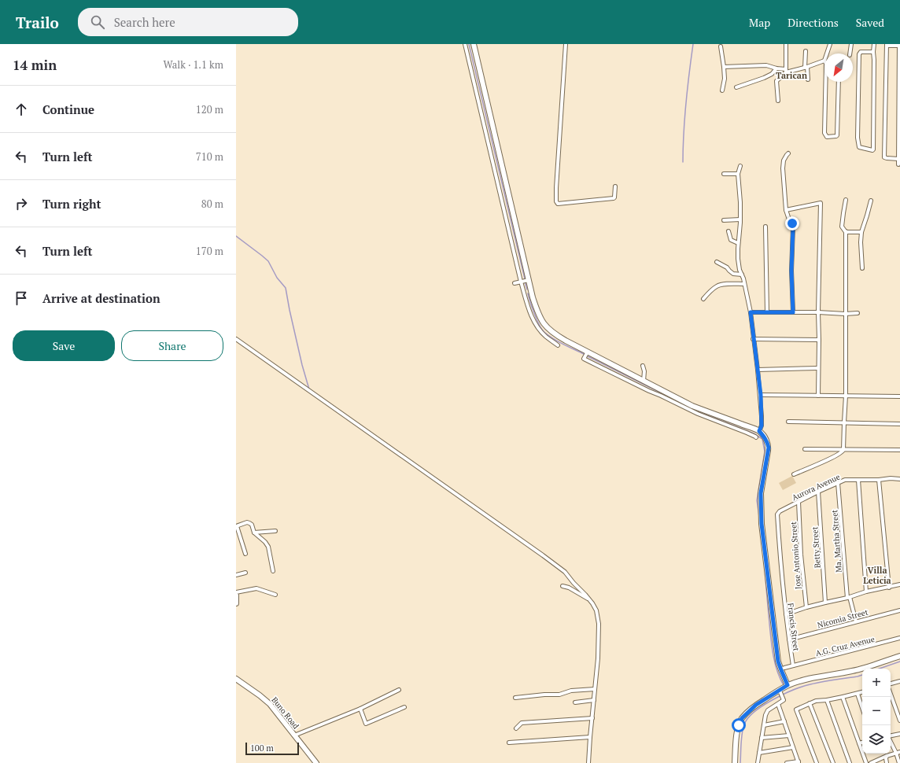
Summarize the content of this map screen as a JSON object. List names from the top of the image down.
{
  "streets": {
    "street": [
      "Aurora Avenue",
      "Ma. Martha Street",
      "Betty Street",
      "Jose Antonio Street",
      "Nicomia Street",
      "Francis Street",
      "A.G. Cruz Avenue",
      "Buno Road"
    ]
  },
  "crossings": [
    ["Aurora Avenue", "Ma. Martha Street"],
    ["Aurora Avenue", "Betty Street"],
    ["Aurora Avenue", "Jose Antonio Street"],
    ["Aurora Avenue", "Francis Street"],
    ["Ma. Martha Street", "Nicomia Street"],
    ["Nicomia Street", "Francis Street"],
    ["Francis Street", "A.G. Cruz Avenue"]
  ],
  "districts": ["Tarican", "Villa Leticia"],
  "scale_bar": "100 m",
  "north": "bottom left",
  "page": {
    "header": "Trailo",
    "search": "Search here",
    "nav": ["Map", "Directions", "Saved"],
    "heading": ["14 min", "Walk · 1.1 km"],
    "list": [
      ["Continue", "120 m"],
      ["Turn left", "710 m"],
      ["Turn right", "80 m"],
      ["Turn left", "170 m"],
      "Arrive at destination"
    ],
    "buttons": ["Save", "Share"],
    "map_buttons": ["+", "−"],
    "scale": "100 m"
  }
}
